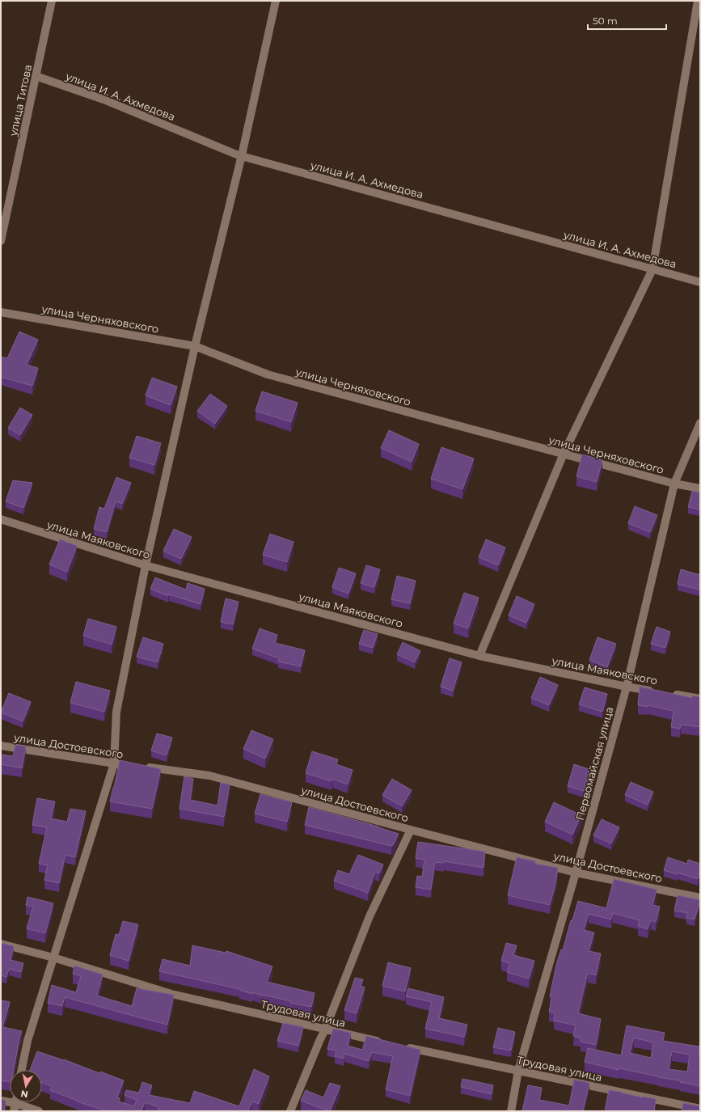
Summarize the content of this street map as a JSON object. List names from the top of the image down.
{
  "streets": {
    "street": [
      "улица И. А. Ахмедова",
      "улица Титова",
      "улица Черняховского",
      "улица Маяковского",
      "улица Достоевского",
      "Первомайская улица",
      "Трудовая улица"
    ]
  },
  "crossings": [
    ["улица И. А. Ахмедова", "улица Титова"],
    ["улица Черняховского", "Первомайская улица"],
    ["улица Маяковского", "Первомайская улица"],
    ["улица Достоевского", "Первомайская улица"],
    ["Первомайская улица", "Трудовая улица"]
  ],
  "scale_bar": "50 m",
  "north": "bottom"
}
